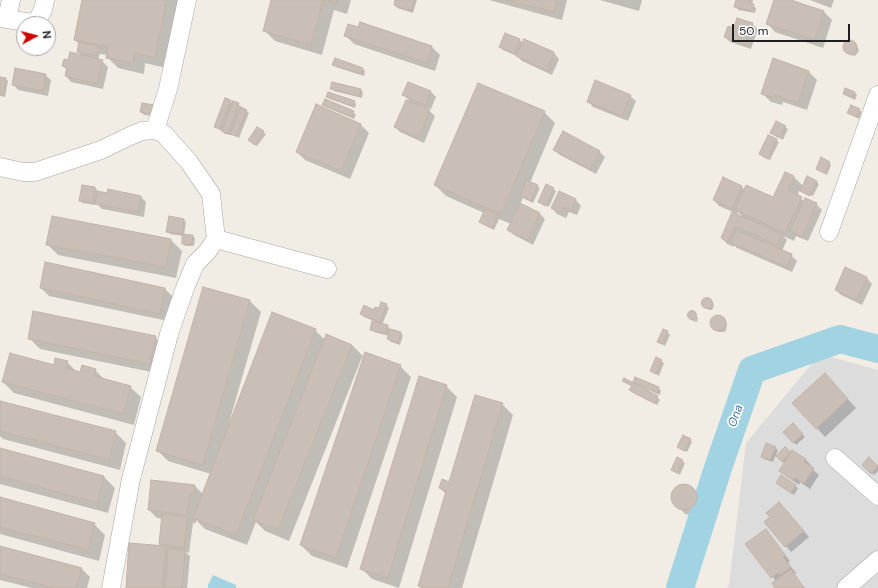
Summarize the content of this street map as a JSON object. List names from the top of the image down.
{
  "water": ["Ona"],
  "scale_bar": "50 m",
  "north": "right"
}
